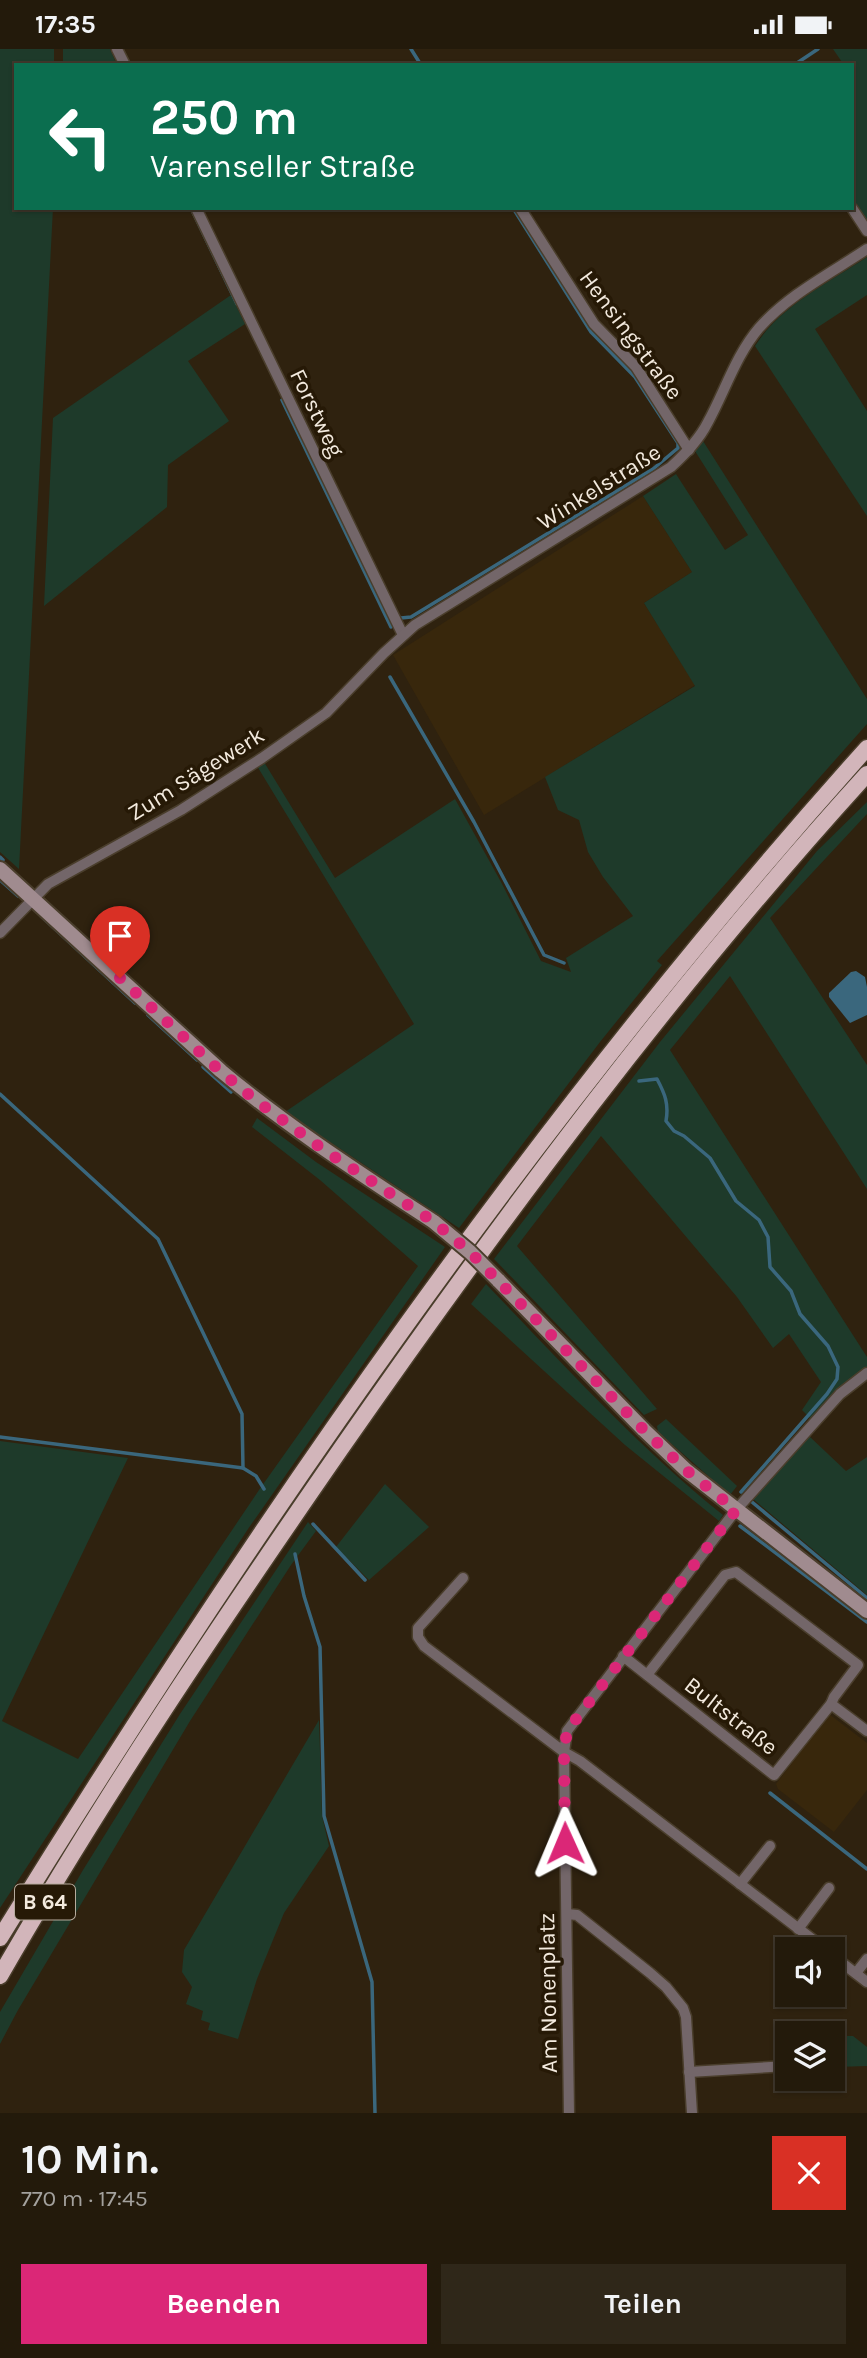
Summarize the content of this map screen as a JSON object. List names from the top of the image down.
{
  "streets": {
    "highway": ["B 64"],
    "street": [
      "Hensingstraße",
      "Forstweg",
      "Winkelstraße",
      "Zum Sägewerk",
      "Bultstraße",
      "Am Nonenplatz"
    ]
  },
  "crossings": [
    ["Hensingstraße", "Winkelstraße"],
    ["Forstweg", "Winkelstraße"],
    ["Forstweg", "Zum Sägewerk"],
    ["Winkelstraße", "Zum Sägewerk"],
    ["Bultstraße", "Am Nonenplatz"]
  ],
  "page": {
    "status": "17:35",
    "turn": ["250 m", "Varenseller Straße"],
    "heading": ["10 Min.", "770 m · 17:45"],
    "buttons": ["Beenden", "Teilen"]
  }
}
